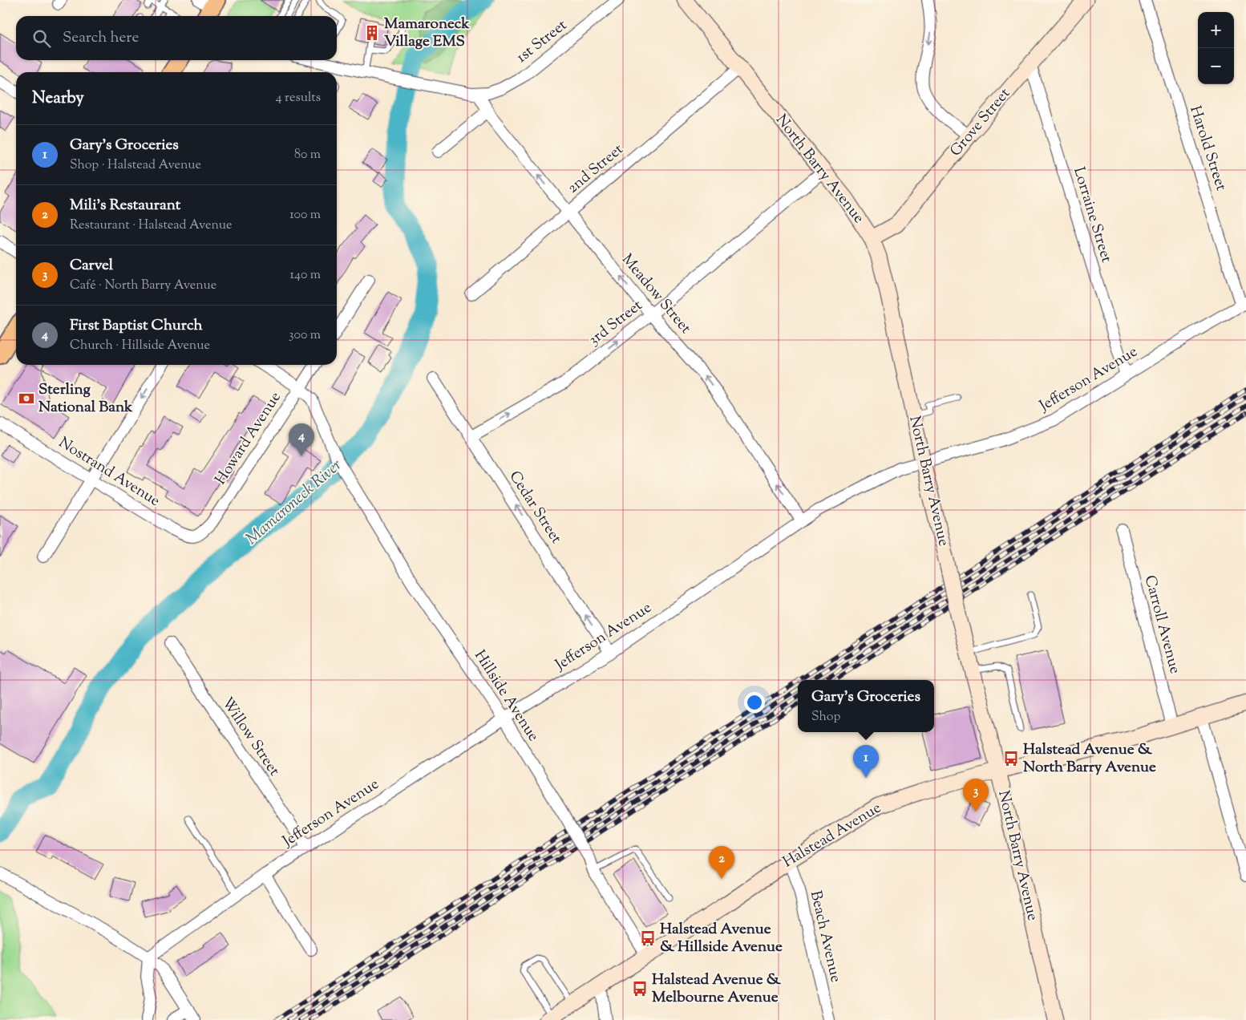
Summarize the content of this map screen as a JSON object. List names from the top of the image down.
{
  "streets": {
    "street": [
      "1st Street",
      "Grove Street",
      "Harold Street",
      "2nd Street",
      "North Barry Avenue",
      "Lorraine Street",
      "Meadow Street",
      "3rd Street",
      "Jefferson Avenue",
      "Howard Avenue",
      "Nostrand Avenue",
      "Cedar Street",
      "Carroll Avenue",
      "Hillside Avenue",
      "Willow Street",
      "Halstead Avenue",
      "Beach Avenue"
    ]
  },
  "crossings": [
    ["1st Street", "Meadow Street"],
    ["Grove Street", "North Barry Avenue"],
    ["Grove Street", "Lorraine Street"],
    ["Harold Street", "Jefferson Avenue"],
    ["2nd Street", "North Barry Avenue"],
    ["2nd Street", "Meadow Street"],
    ["North Barry Avenue", "3rd Street"],
    ["North Barry Avenue", "Jefferson Avenue"],
    ["North Barry Avenue", "Halstead Avenue"],
    ["Lorraine Street", "Jefferson Avenue"],
    ["Meadow Street", "3rd Street"],
    ["Meadow Street", "Jefferson Avenue"],
    ["3rd Street", "Cedar Street"],
    ["Jefferson Avenue", "Cedar Street"],
    ["Jefferson Avenue", "Hillside Avenue"],
    ["Jefferson Avenue", "Willow Street"],
    ["Howard Avenue", "Nostrand Avenue"],
    ["Howard Avenue", "Hillside Avenue"],
    ["Carroll Avenue", "Halstead Avenue"],
    ["Hillside Avenue", "Halstead Avenue"],
    ["Halstead Avenue", "Beach Avenue"]
  ],
  "one_way": ["Meadow Street", "3rd Street", "Cedar Street"],
  "water": ["Mamaroneck River"],
  "places": {
    "building": ["Mamaroneck Village EMS"],
    "bank": ["Sterling National Bank"],
    "bus stop": ["Halstead Avenue & North Barry Avenue", "Halstead Avenue & Hillside Avenue", "Halstead Avenue & Melbourne Avenue"]
  },
  "page": {
    "map_buttons": ["+", "−"],
    "search": "Search here",
    "heading": ["Nearby", "4 results"],
    "list": [
      {
        "mark": "1",
        "name": "Gary's Groceries",
        "note": "Shop · Halstead Avenue",
        "value": "80 m"
      },
      {
        "mark": "2",
        "name": "Mili's Restaurant",
        "note": "Restaurant · Halstead Avenue",
        "value": "100 m"
      },
      {
        "mark": "3",
        "name": "Carvel",
        "note": "Café · North Barry Avenue",
        "value": "140 m"
      },
      {
        "mark": "4",
        "name": "First Baptist Church",
        "note": "Church · Hillside Avenue",
        "value": "300 m"
      }
    ],
    "pins": [
      "4",
      "1",
      "3",
      "2"
    ],
    "popup": ["Gary's Groceries", "Shop"]
  }
}
